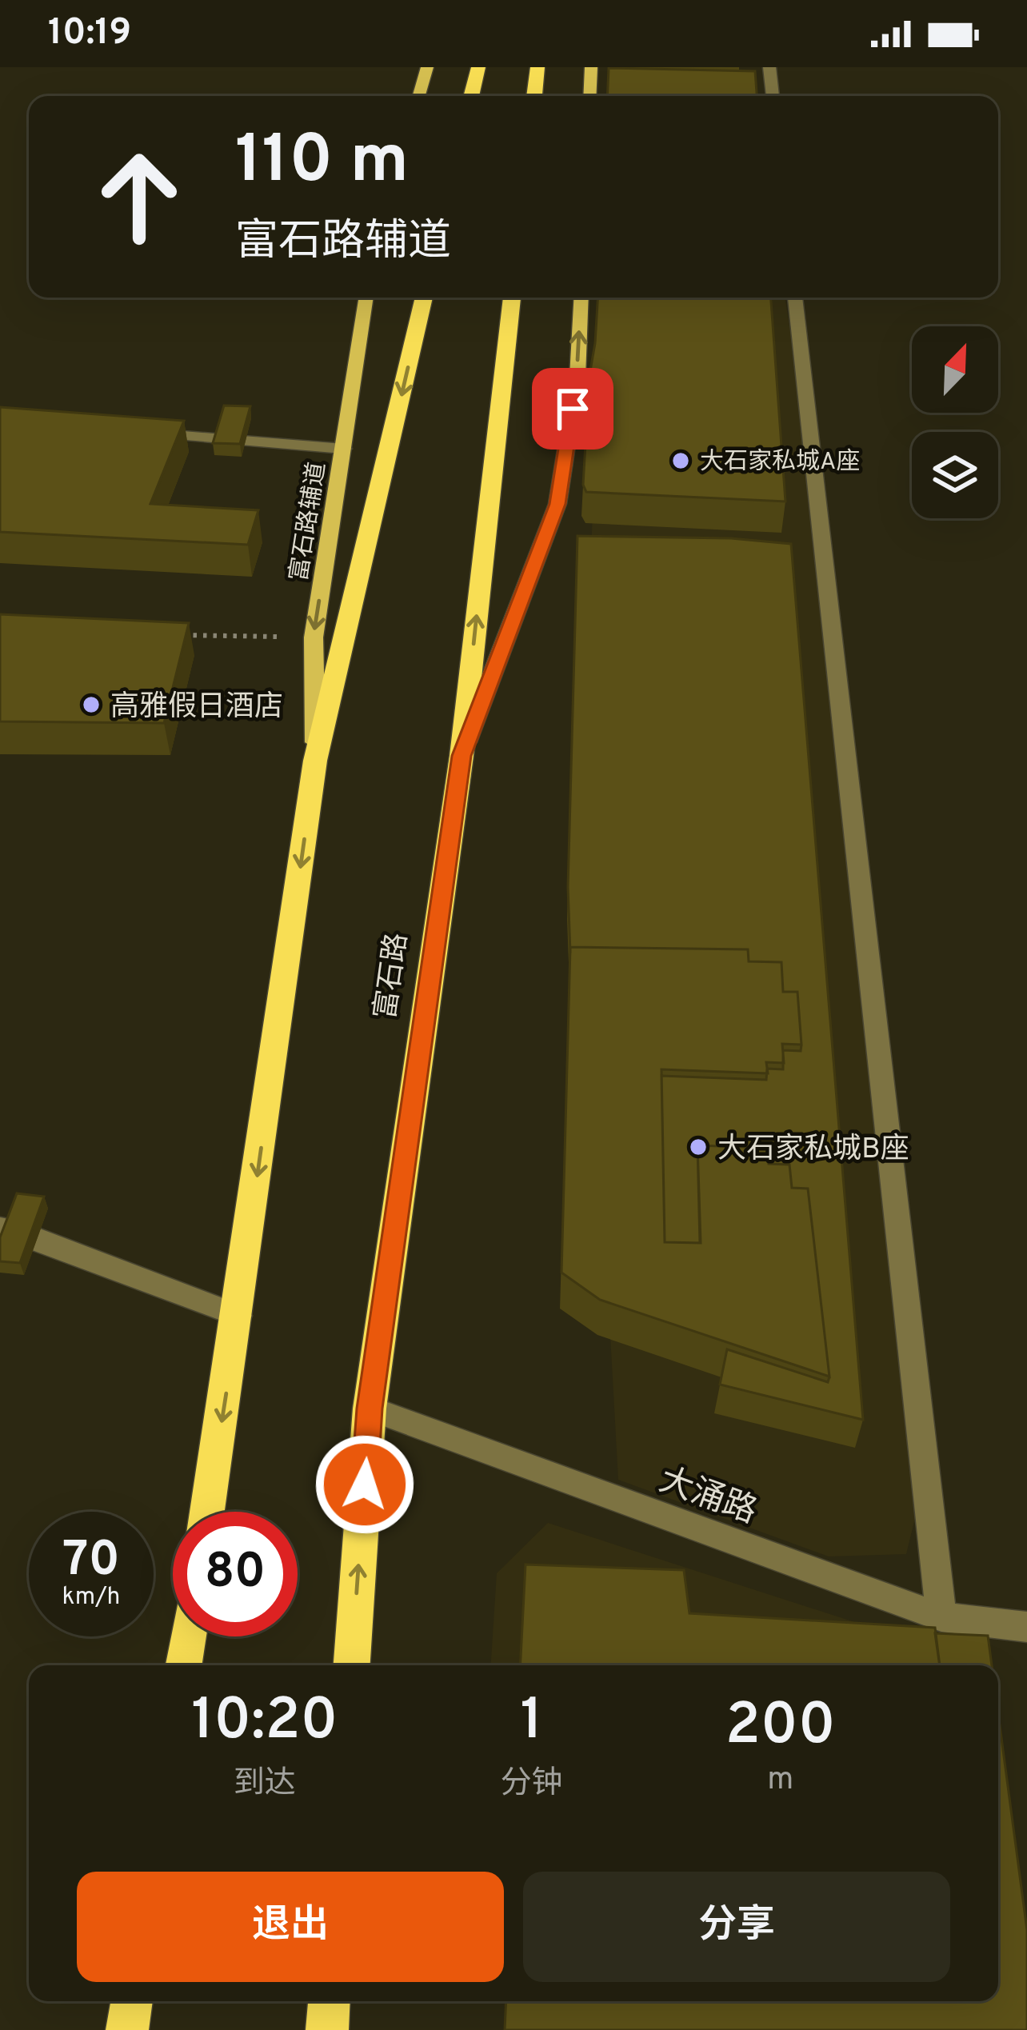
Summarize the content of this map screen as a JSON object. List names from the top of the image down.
{
  "streets": {
    "highway": ["富石路"],
    "main road": ["富石路辅道"],
    "street": ["大涌路"]
  },
  "crossings": [
    ["富石路", "大涌路"]
  ],
  "places": ["大石家私城A座", "高雅假日酒店", "大石家私城B座"],
  "north": "top right",
  "page": {
    "status": "10:19",
    "turn": ["110 m", "富石路辅道"],
    "speed": "70 km/h",
    "limit": "80",
    "eta": [
      "10:20",
      "到达",
      "1",
      "分钟",
      "200",
      "m"
    ],
    "buttons": ["退出", "分享"]
  }
}
